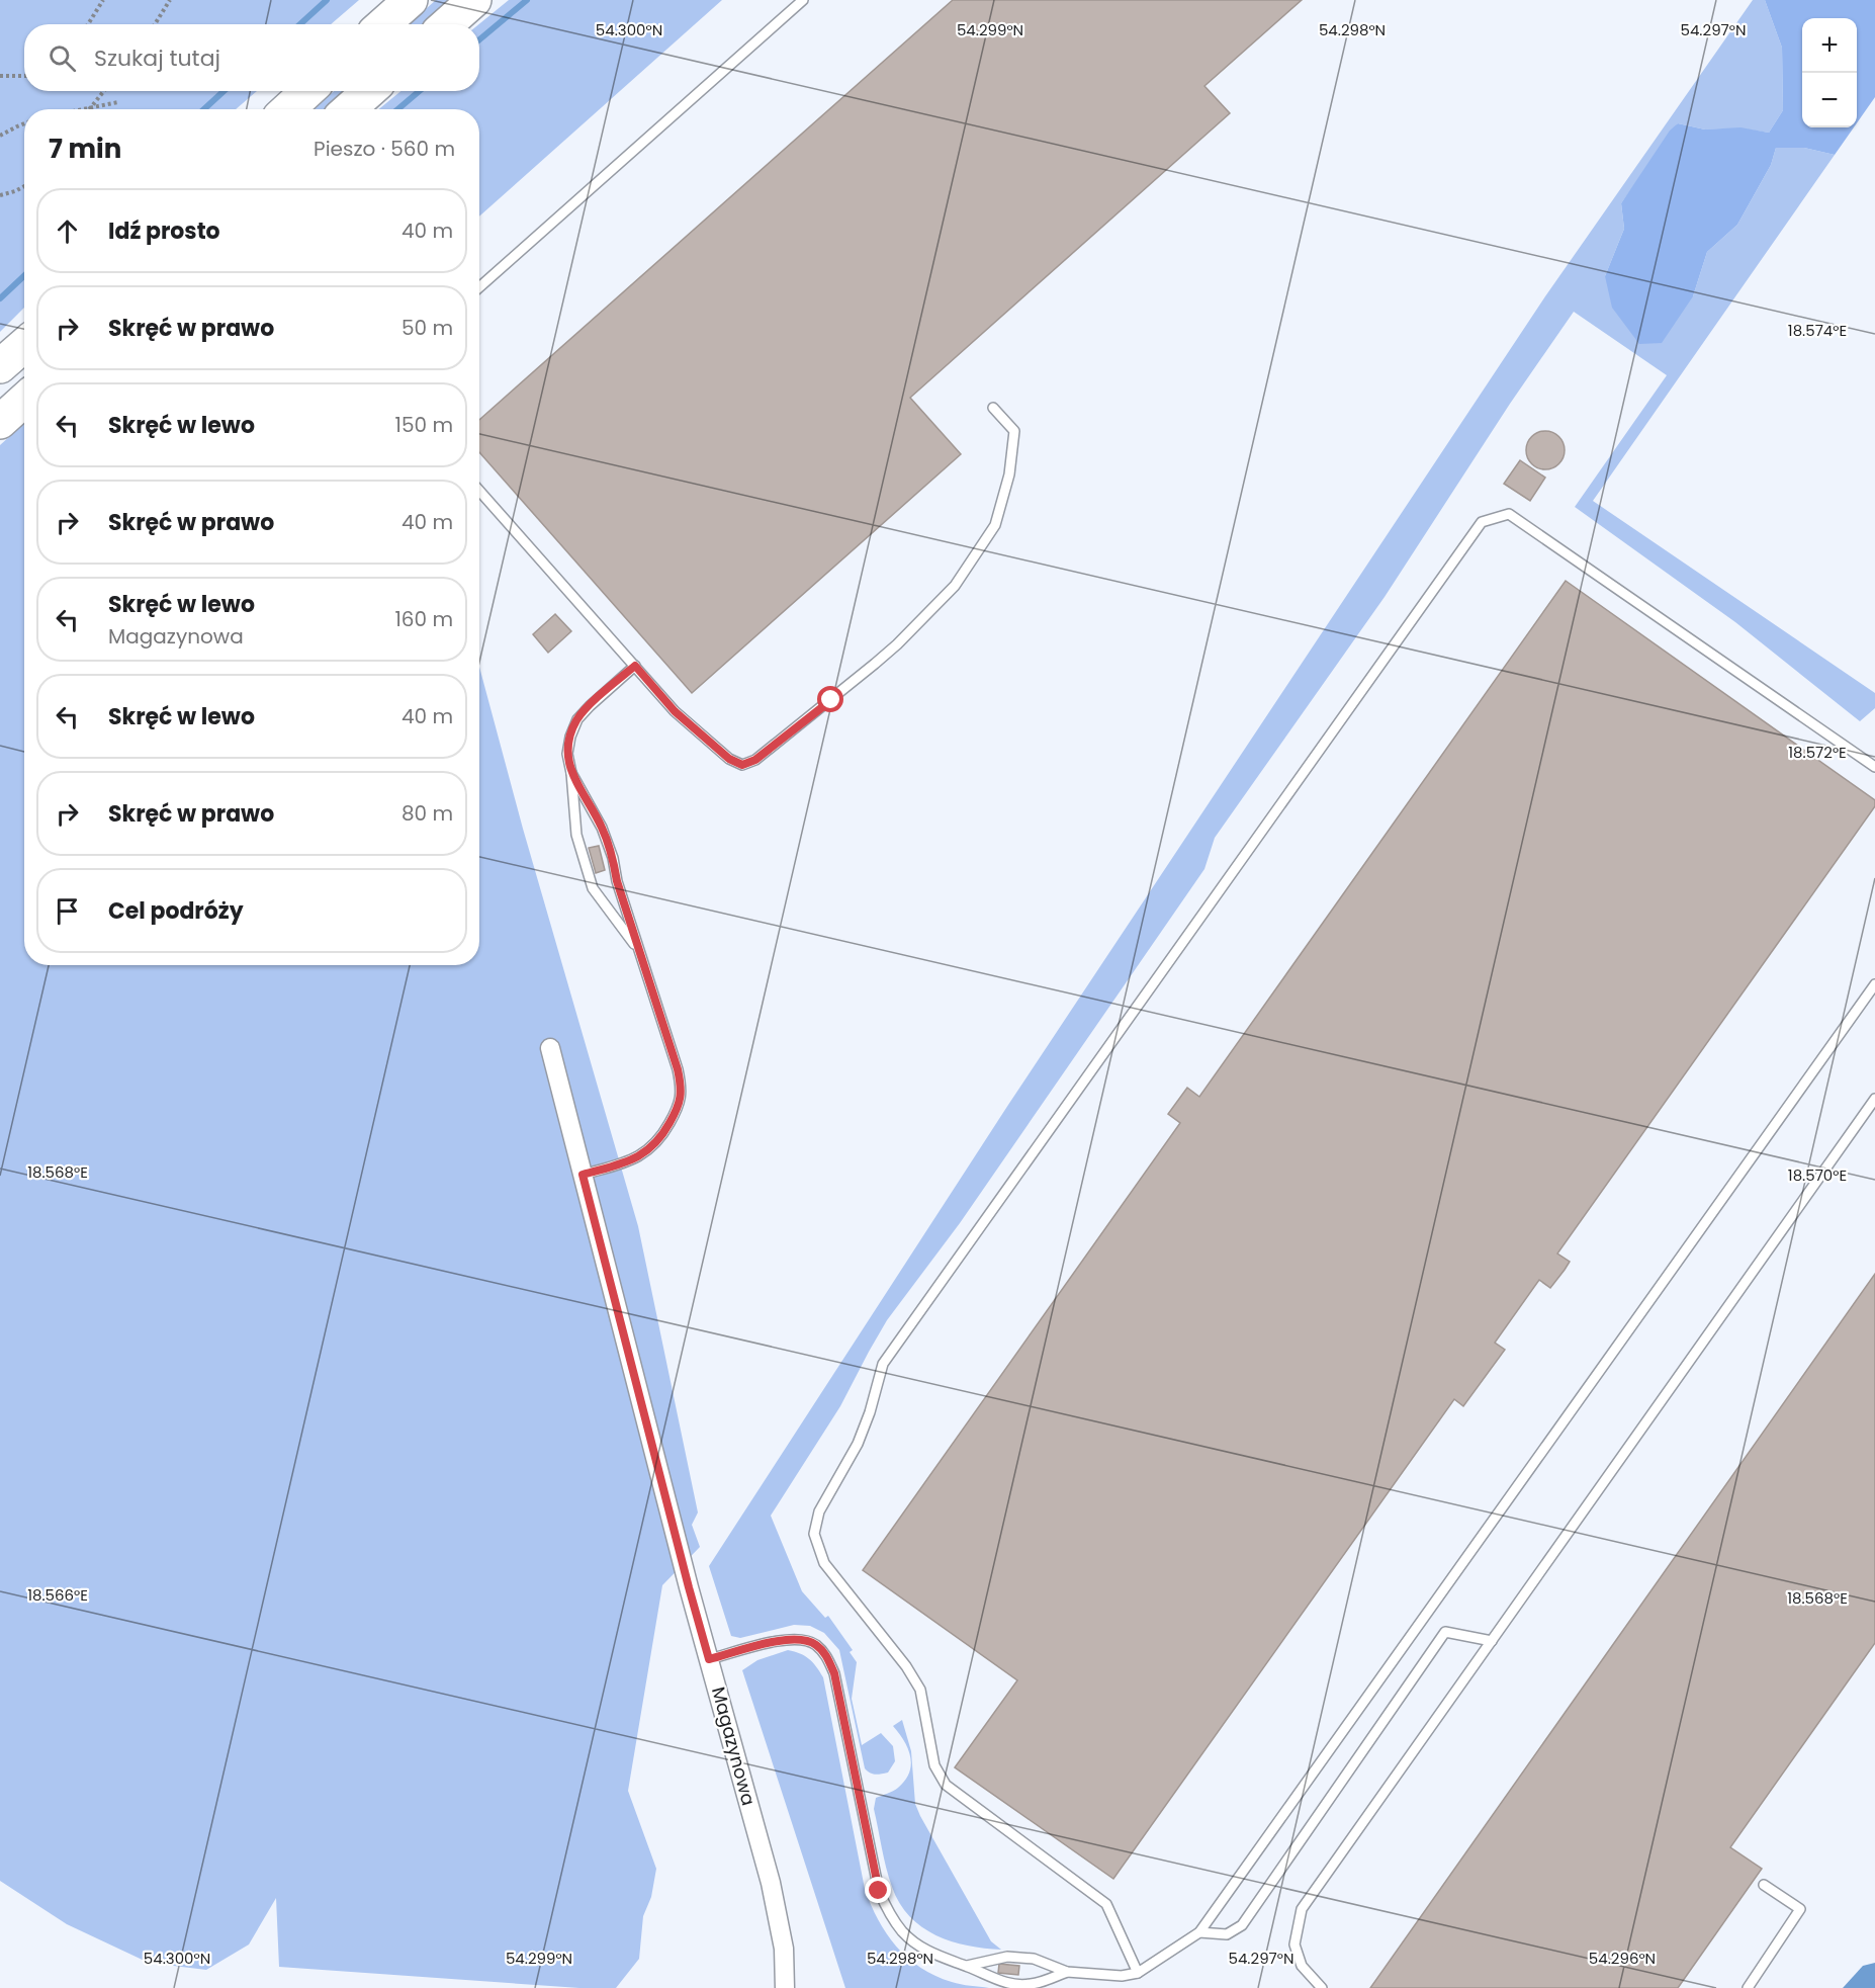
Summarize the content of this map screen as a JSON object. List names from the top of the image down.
{
  "streets": {
    "street": ["Magazynowa"]
  },
  "page": {
    "map_buttons": ["+", "−"],
    "search": "Szukaj tutaj",
    "heading": ["7 min", "Pieszo · 560 m"],
    "list": [
      ["Idź prosto", "40 m"],
      ["Skręć w prawo", "50 m"],
      ["Skręć w lewo", "150 m"],
      ["Skręć w prawo", "40 m"],
      ["Skręć w lewo", "Magazynowa", "160 m"],
      ["Skręć w lewo", "40 m"],
      ["Skręć w prawo", "80 m"],
      "Cel podróży"
    ]
  },
  "coordinates": [
    "54.297°N",
    "54.300°N",
    "54.299°N",
    "54.298°N",
    "18.574°E",
    "18.572°E",
    "18.568°E",
    "18.570°E",
    "18.566°E",
    "54.296°N"
  ]
}
